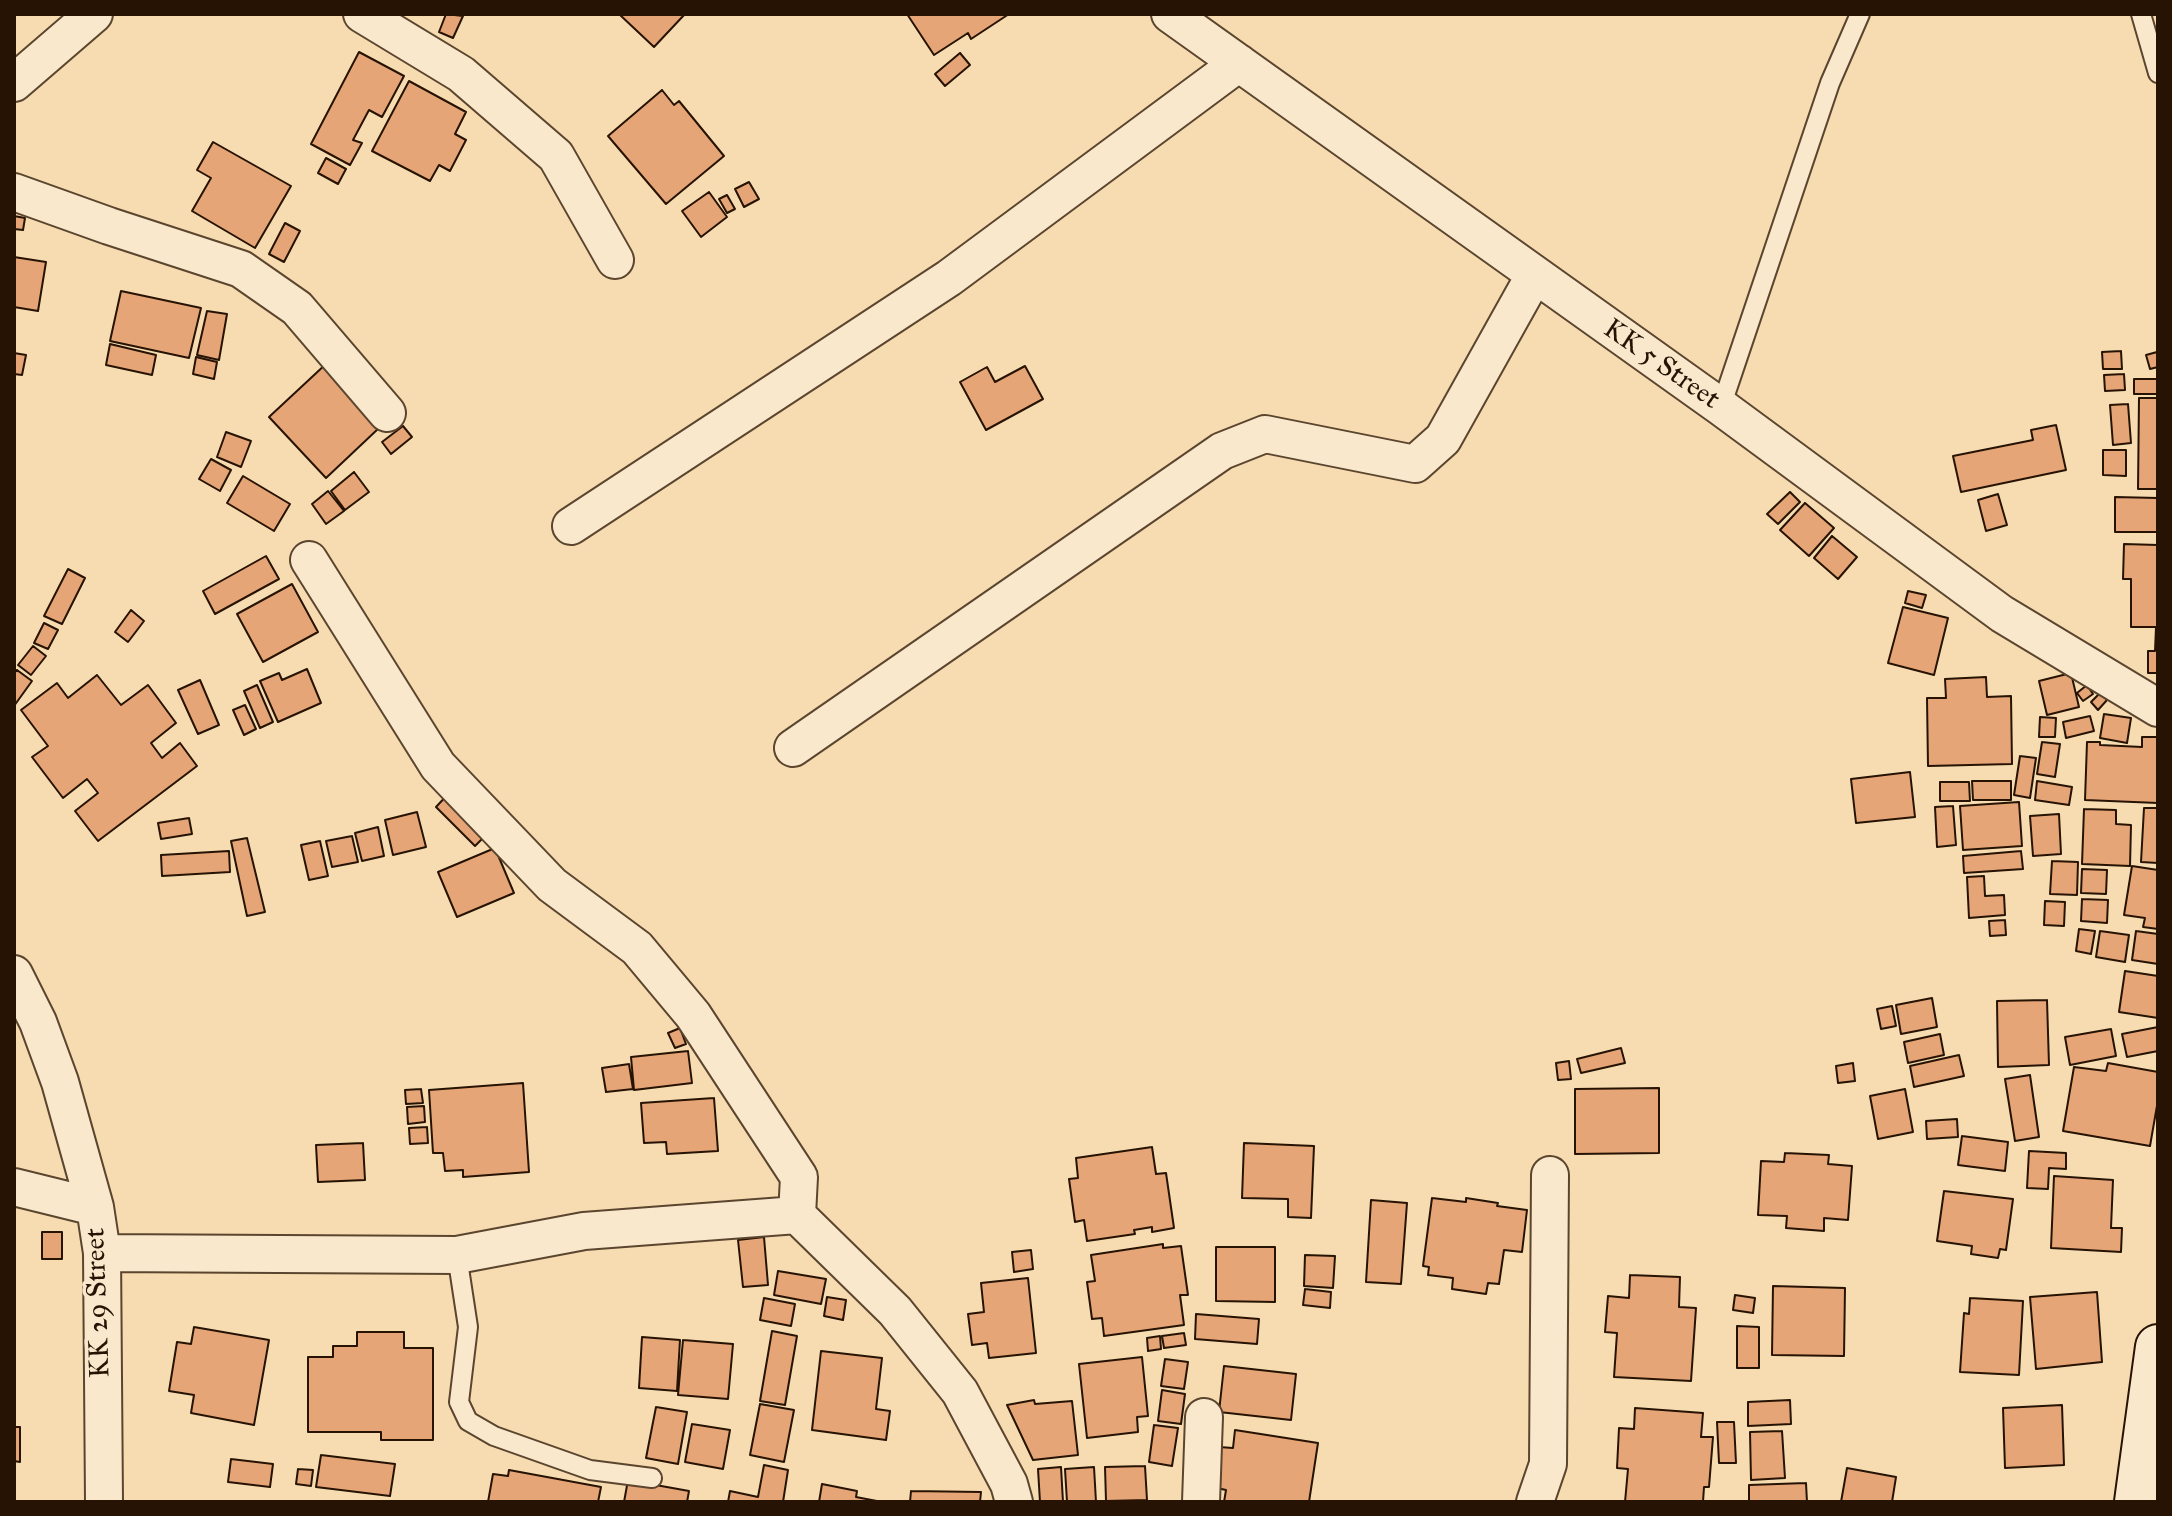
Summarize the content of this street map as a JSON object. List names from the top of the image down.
{
  "streets": {
    "street": ["KK 5 Street", "KK 29 Street"]
  }
}
